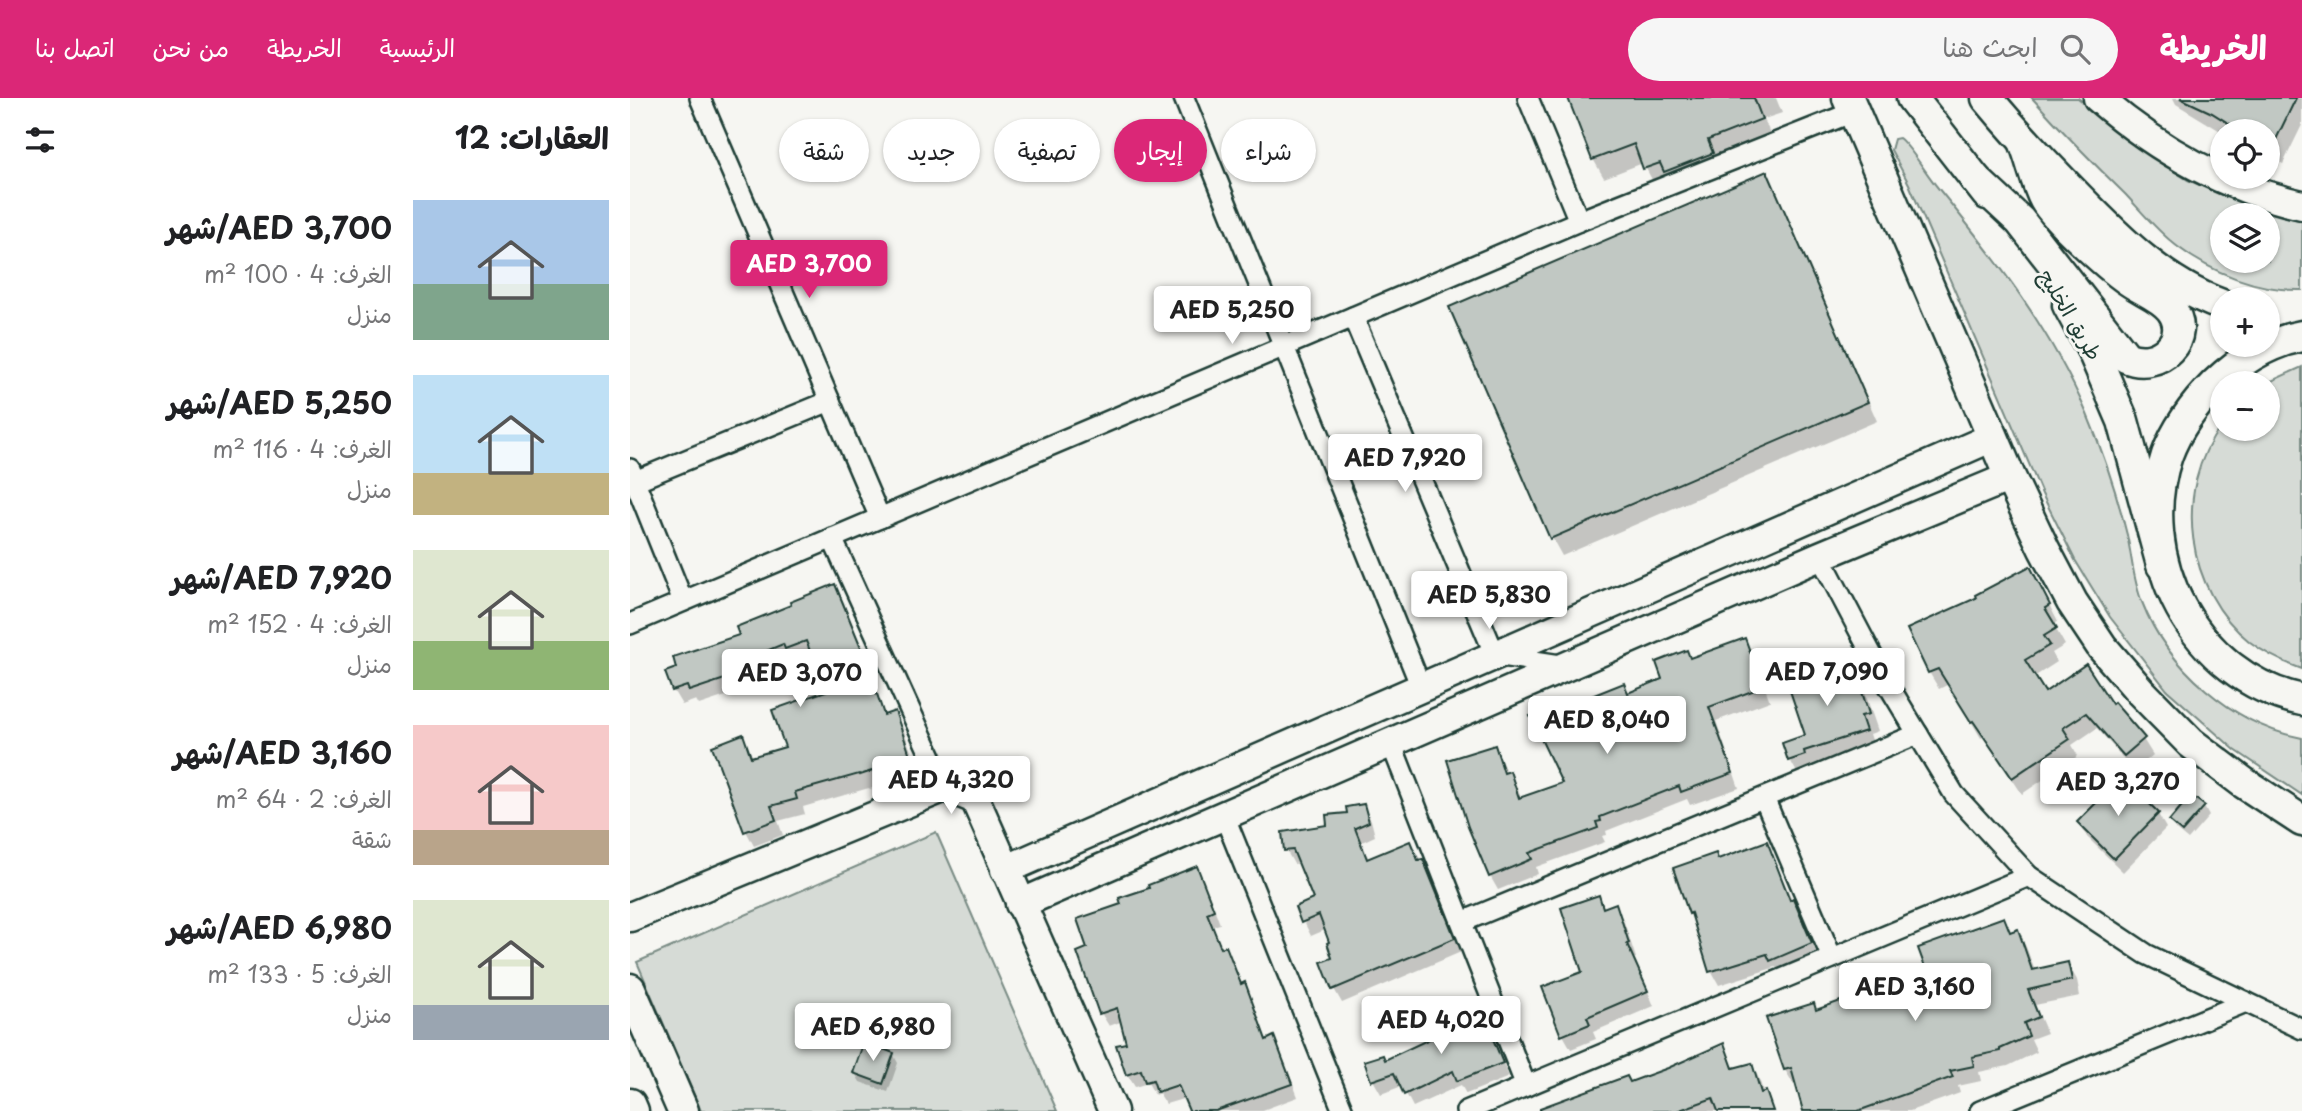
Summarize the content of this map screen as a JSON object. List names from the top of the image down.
{
  "streets": {
    "main road": ["طريق الخليج"]
  },
  "page": {
    "header": "الخريطة",
    "search": "ابحث هنا",
    "nav": [
      "الرئيسية",
      "الخريطة",
      "من نحن",
      "اتصل بنا"
    ],
    "heading": "العقارات: 12",
    "map_buttons": ["+", "−"],
    "chip": [
      "شراء",
      "إيجار",
      "تصفية",
      "جديد",
      "شقة"
    ],
    "list": [
      {
        "name": "AED 3,700/شهر",
        "note": "الغرف: 4 · 100 m² · منزل"
      },
      {
        "name": "AED 5,250/شهر",
        "note": "الغرف: 4 · 116 m² · منزل"
      },
      {
        "name": "AED 7,920/شهر",
        "note": "الغرف: 4 · 152 m² · منزل"
      },
      {
        "name": "AED 3,160/شهر",
        "note": "الغرف: 2 · 64 m² · شقة"
      },
      {
        "name": "AED 6,980/شهر",
        "note": "الغرف: 5 · 133 m² · منزل"
      }
    ],
    "price": [
      "AED 3,700",
      "AED 5,250",
      "AED 7,920",
      "AED 5,830",
      "AED 7,090",
      "AED 3,070",
      "AED 8,040",
      "AED 4,320",
      "AED 3,270",
      "AED 3,160",
      "AED 4,020",
      "AED 6,980"
    ]
  }
}
